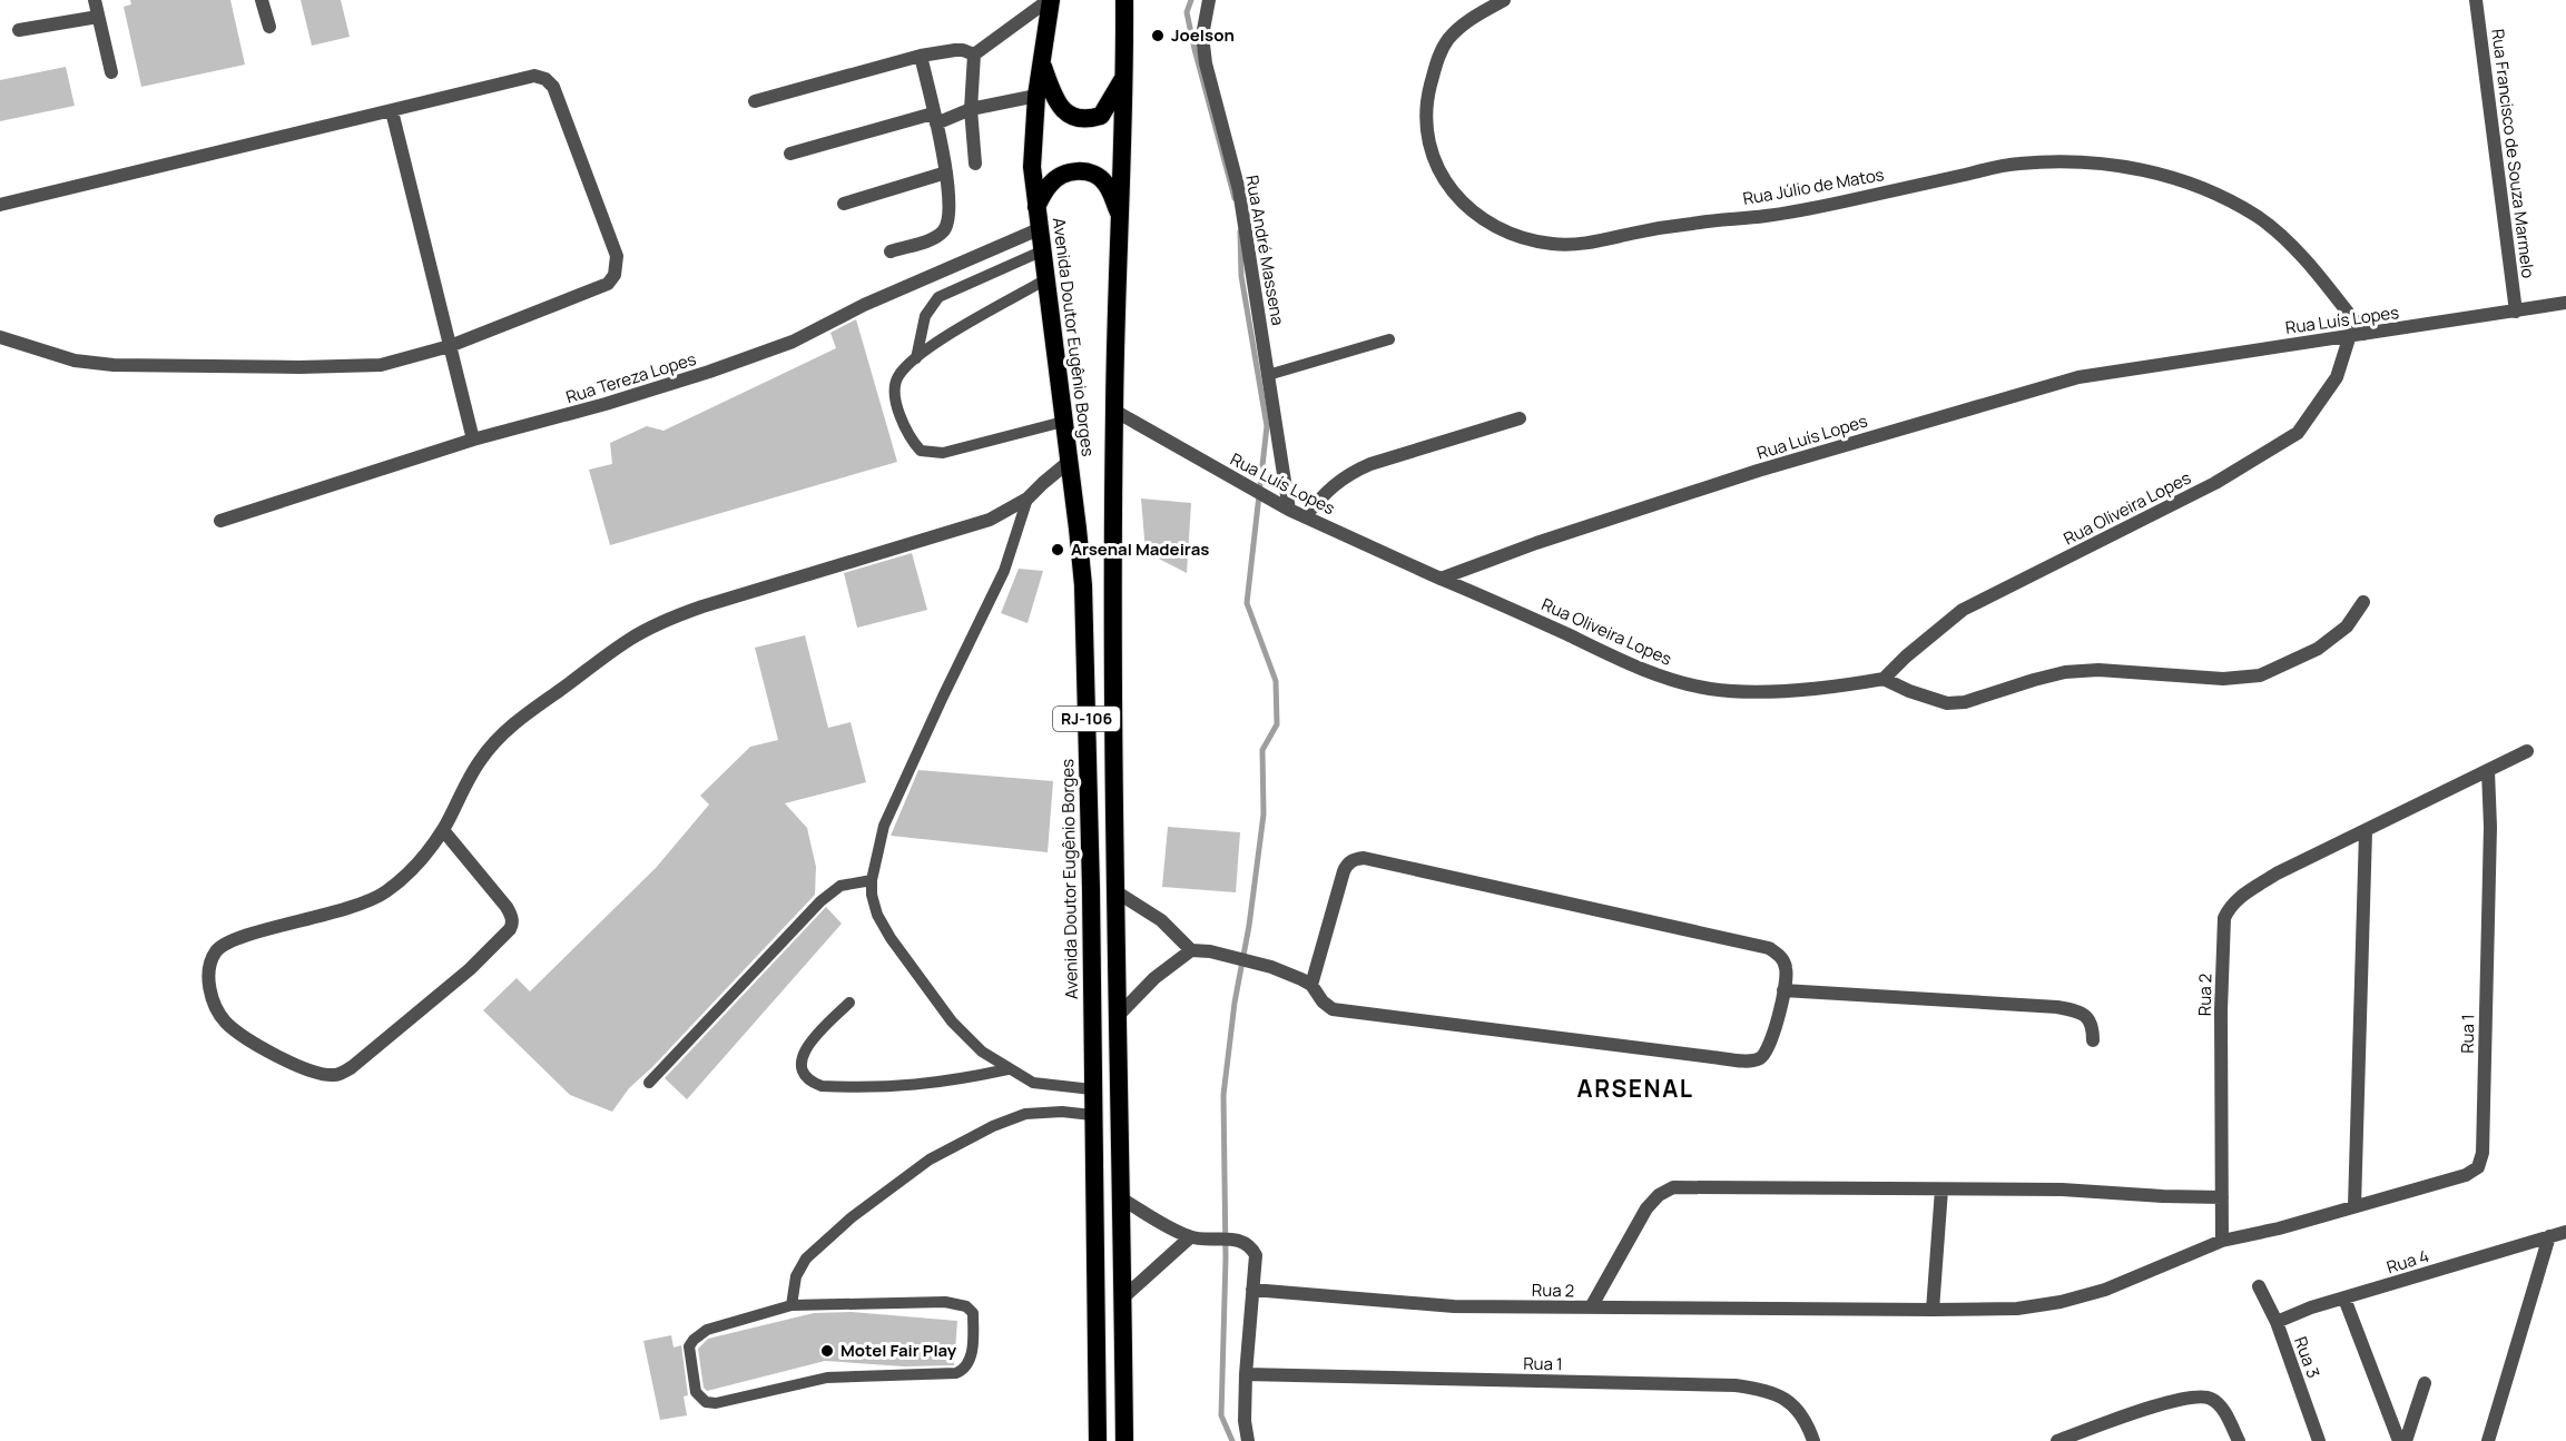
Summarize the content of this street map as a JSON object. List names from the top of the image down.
{
  "streets": {
    "highway": ["Avenida Doutor Eugênio Borges", "RJ-106"],
    "street": [
      "Rua Francisco de Souza Marmelo",
      "Rua Júlio de Matos",
      "Rua André Massena",
      "Rua Luís Lopes",
      "Rua Tereza Lopes",
      "Rua Oliveira Lopes",
      "Rua 2",
      "Rua 1",
      "Rua 4",
      "Rua 3"
    ]
  },
  "crossings": [
    ["Rua Francisco de Souza Marmelo", "Rua Luís Lopes"],
    ["Rua Júlio de Matos", "Rua Luís Lopes"],
    ["Rua Júlio de Matos", "Rua Oliveira Lopes"],
    ["Rua André Massena", "Rua Luís Lopes"],
    ["Rua Luís Lopes", "Avenida Doutor Eugênio Borges"],
    ["Rua Luís Lopes", "Rua Oliveira Lopes"],
    ["Avenida Doutor Eugênio Borges", "Rua Tereza Lopes"],
    ["Rua 2", "Rua 1"],
    ["Rua 4", "Rua 3"]
  ],
  "districts": ["ARSENAL"],
  "places": ["Joelson", "Arsenal Madeiras", "Motel Fair Play"]
}
